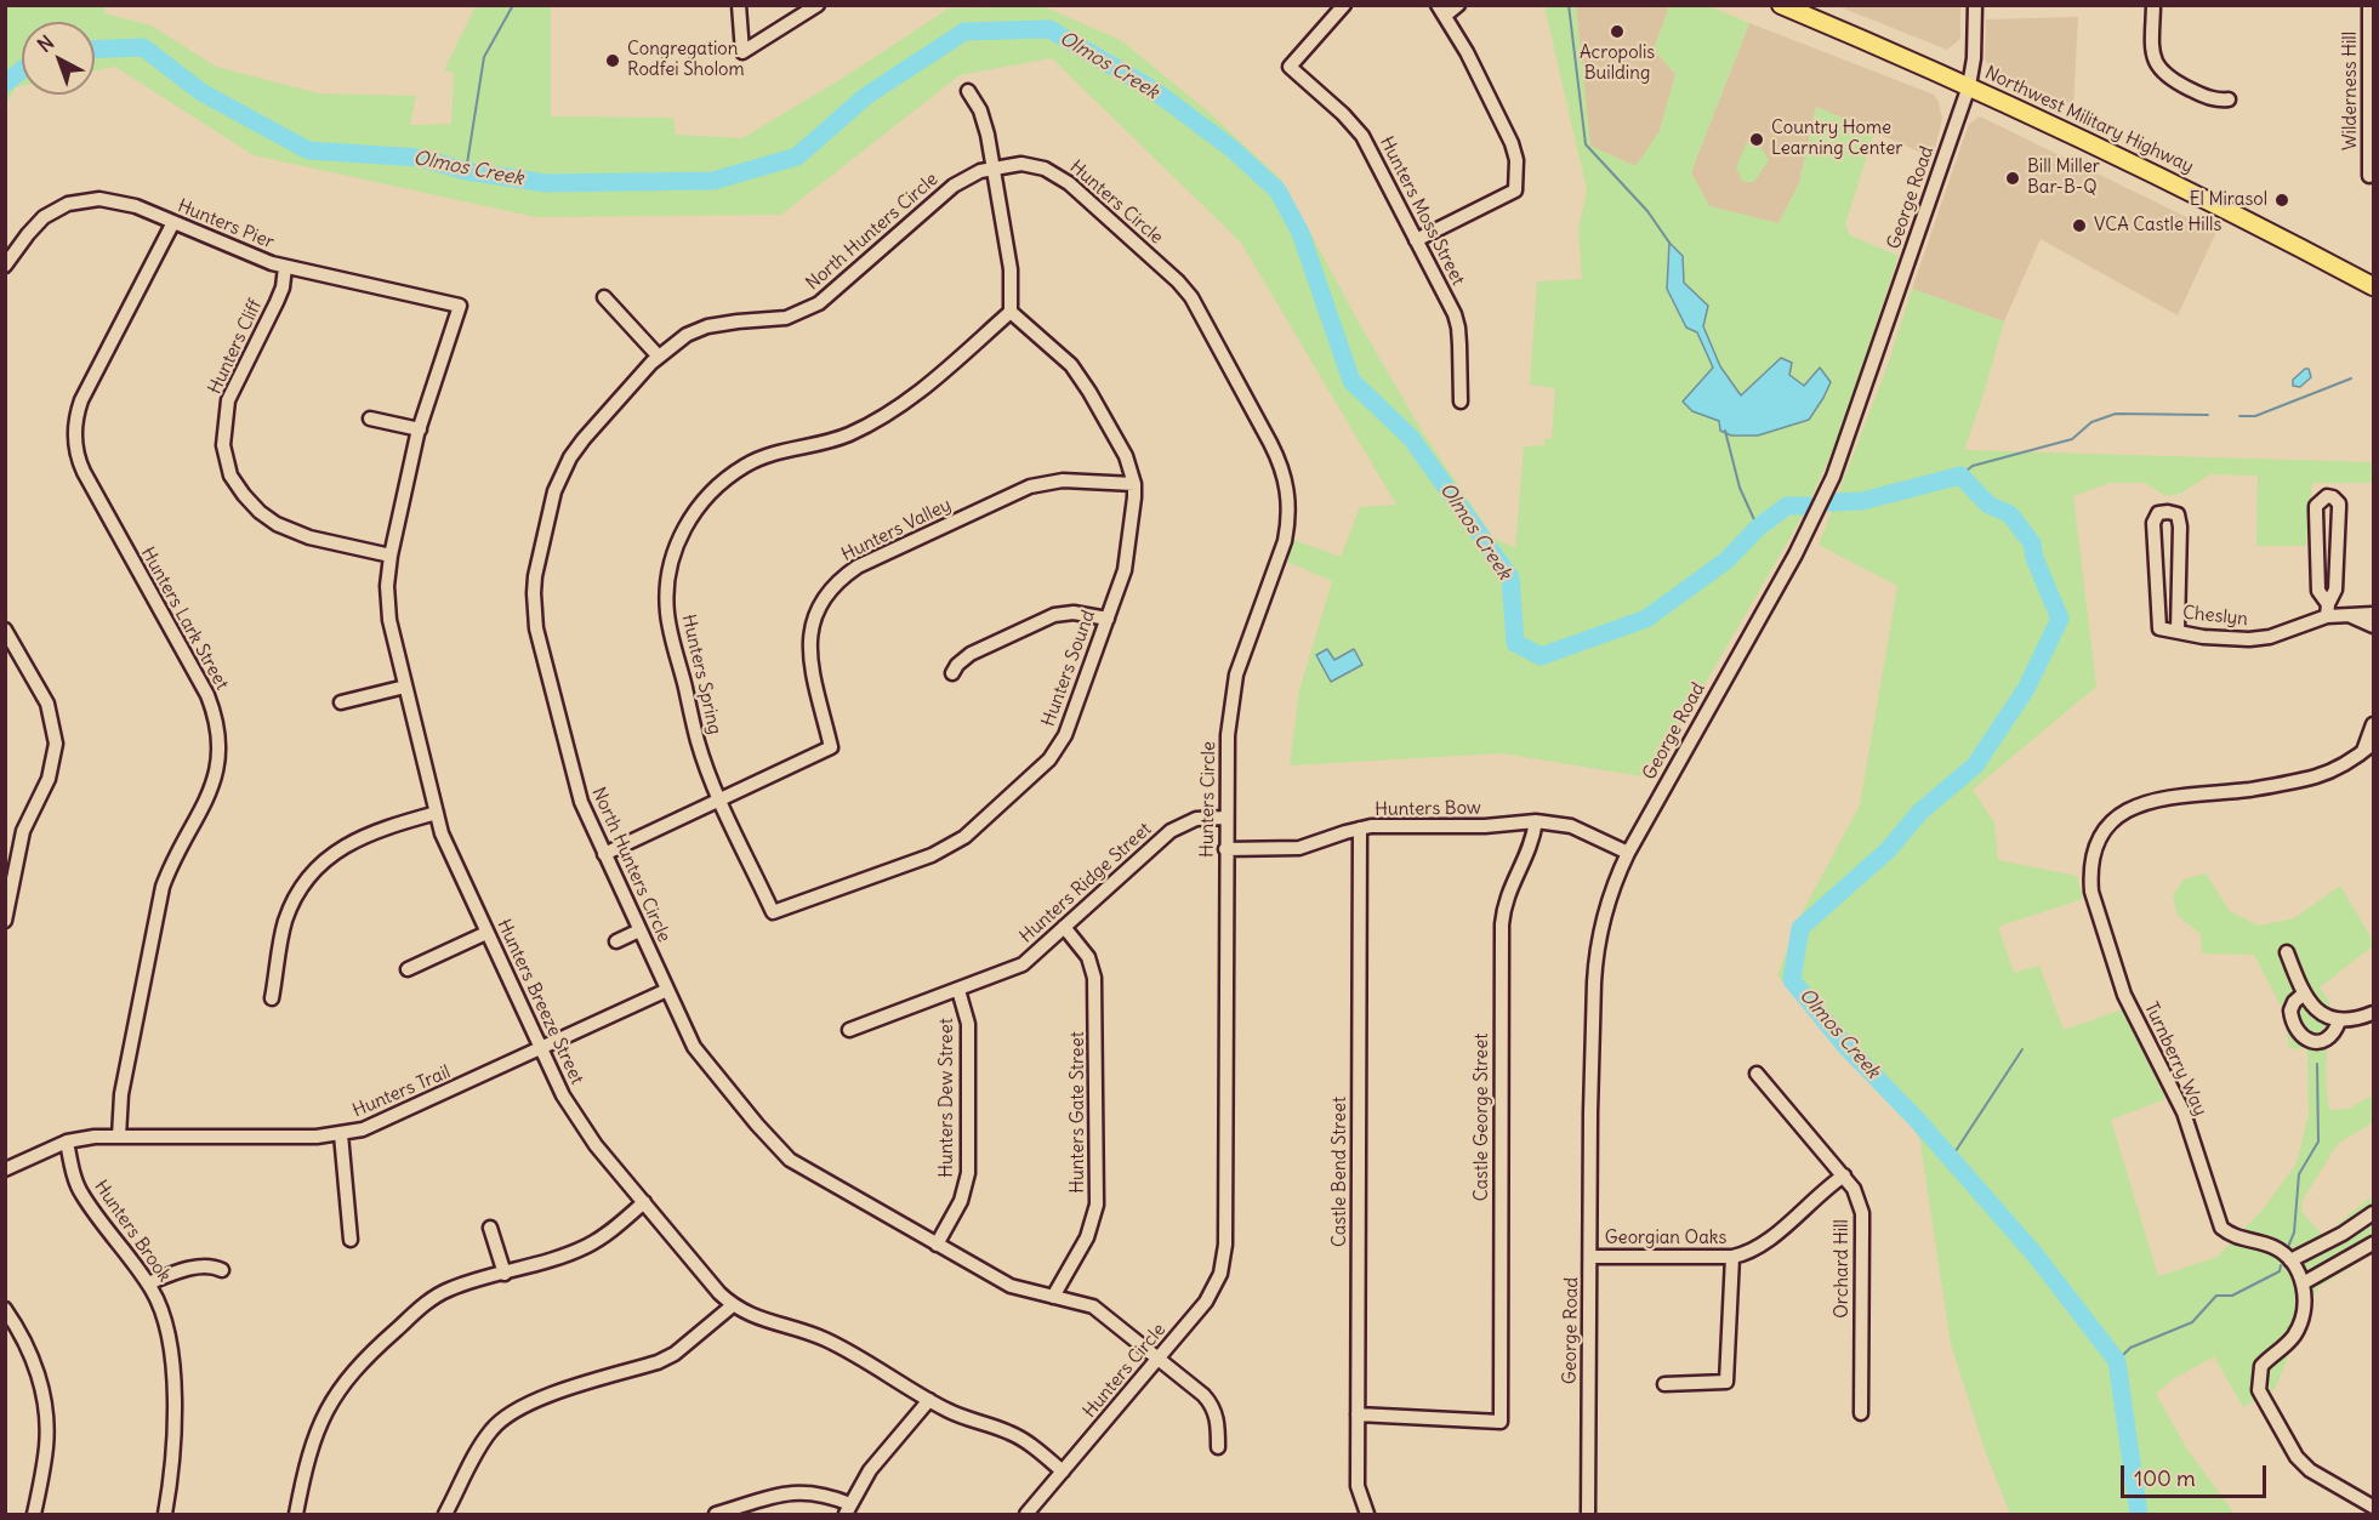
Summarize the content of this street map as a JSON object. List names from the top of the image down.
{
  "streets": {
    "main road": ["Northwest Military Highway"],
    "street": [
      "Wilderness Hill",
      "George Road",
      "Hunters Circle",
      "Hunters Moss Street",
      "Hunters Pier",
      "North Hunters Circle",
      "Hunters Cliff",
      "Hunters Valley",
      "Cheslyn",
      "Hunters Lark Street",
      "Hunters Sound",
      "Hunters Spring",
      "Hunters Bow",
      "Hunters Ridge Street",
      "Hunters Breeze Street",
      "Turnberry Way",
      "Hunters Trail",
      "Hunters Dew Street",
      "Hunters Gate Street",
      "Castle George Street",
      "Castle Bend Street",
      "Hunters Brook",
      "Georgian Oaks",
      "Orchard Hill"
    ]
  },
  "crossings": [
    ["Northwest Military Highway", "George Road"],
    ["George Road", "Hunters Bow"],
    ["George Road", "Georgian Oaks"],
    ["Hunters Circle", "North Hunters Circle"],
    ["Hunters Circle", "Hunters Bow"],
    ["Hunters Circle", "Hunters Ridge Street"],
    ["Hunters Circle", "Hunters Breeze Street"],
    ["Hunters Pier", "Hunters Cliff"],
    ["Hunters Pier", "Hunters Lark Street"],
    ["Hunters Pier", "Hunters Breeze Street"],
    ["North Hunters Circle", "Hunters Trail"],
    ["North Hunters Circle", "Hunters Dew Street"],
    ["North Hunters Circle", "Hunters Gate Street"],
    ["Hunters Cliff", "Hunters Breeze Street"],
    ["Hunters Valley", "Hunters Sound"],
    ["Hunters Valley", "Hunters Spring"],
    ["Hunters Lark Street", "Hunters Trail"],
    ["Hunters Sound", "Hunters Spring"],
    ["Hunters Bow", "Castle George Street"],
    ["Hunters Bow", "Castle Bend Street"],
    ["Hunters Ridge Street", "Hunters Dew Street"],
    ["Hunters Ridge Street", "Hunters Gate Street"],
    ["Hunters Breeze Street", "Hunters Trail"],
    ["Hunters Trail", "Hunters Brook"],
    ["Castle George Street", "Castle Bend Street"],
    ["Georgian Oaks", "Orchard Hill"]
  ],
  "water": ["Olmos Creek"],
  "places": [
    "Acropolis Building",
    "Congregation Rodfei Sholom",
    "Country Home Learning Center",
    "Bill Miller Bar-B-Q",
    "El Mirasol",
    "VCA Castle Hills"
  ],
  "scale_bar": "100 m",
  "north": "top left"
}
